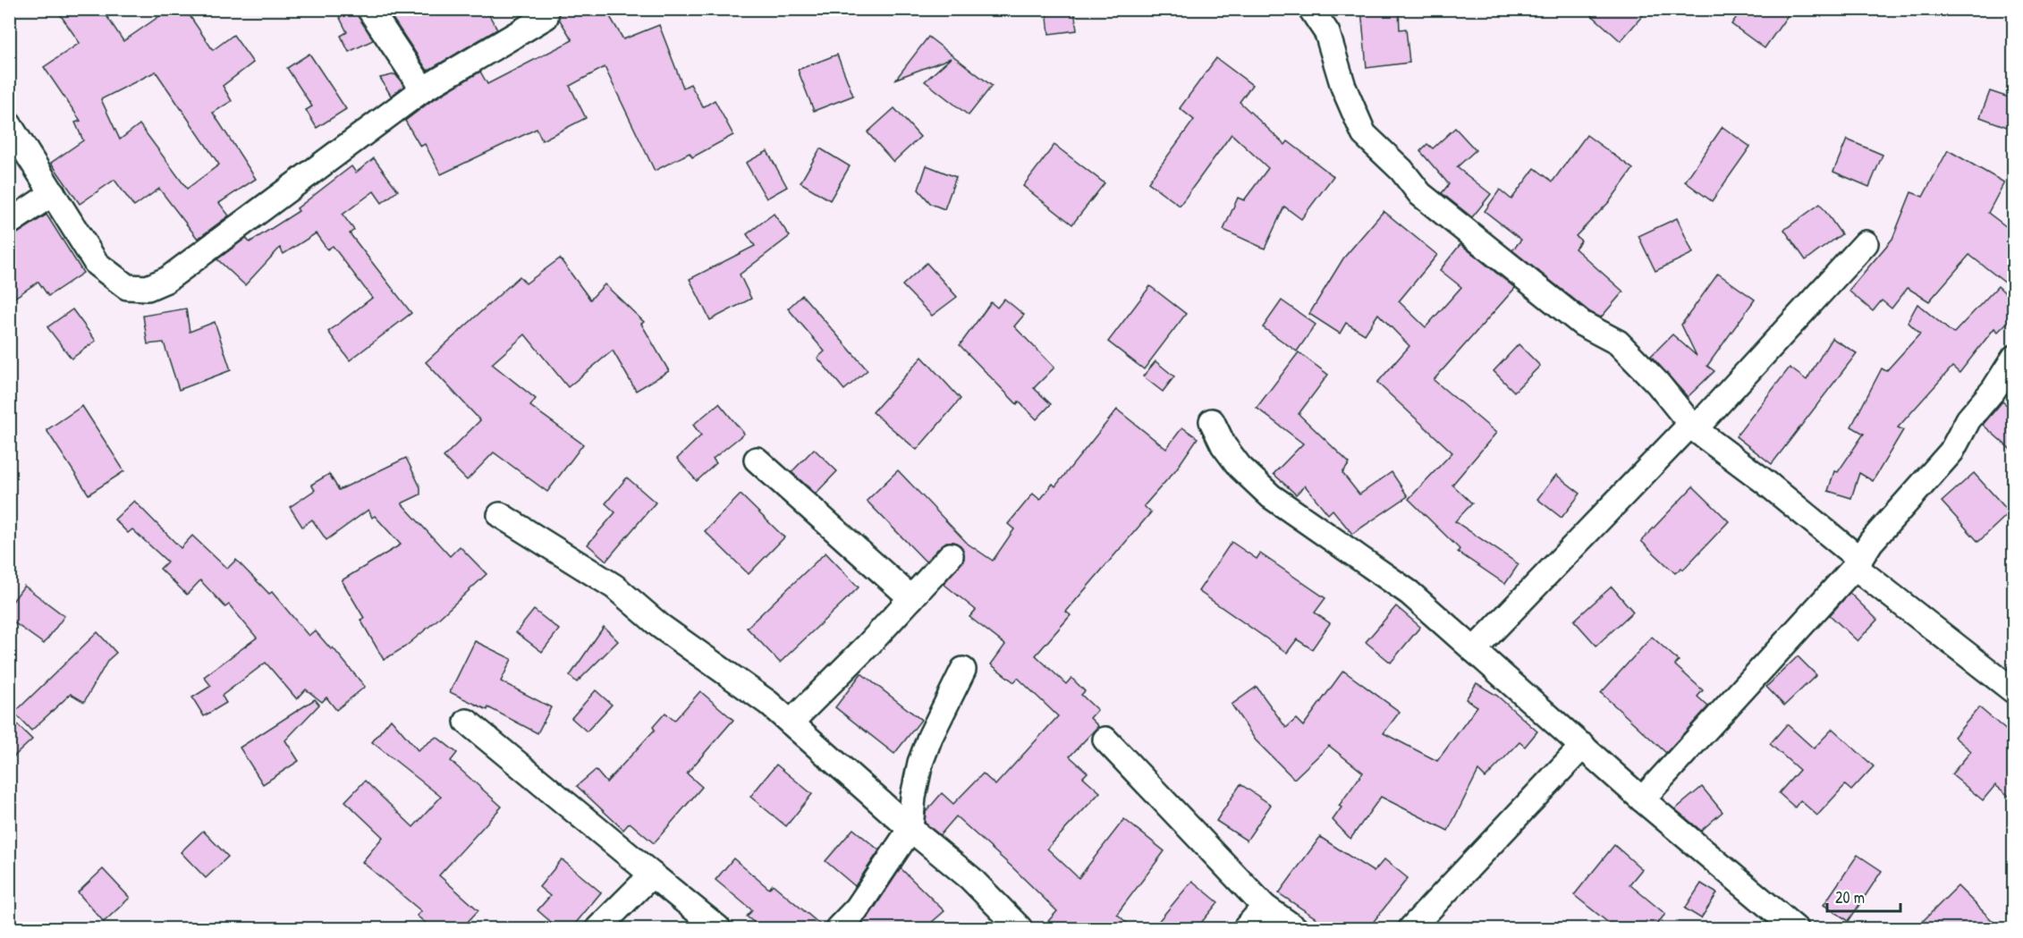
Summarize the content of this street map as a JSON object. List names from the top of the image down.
{
  "scale_bar": "20 m"
}
